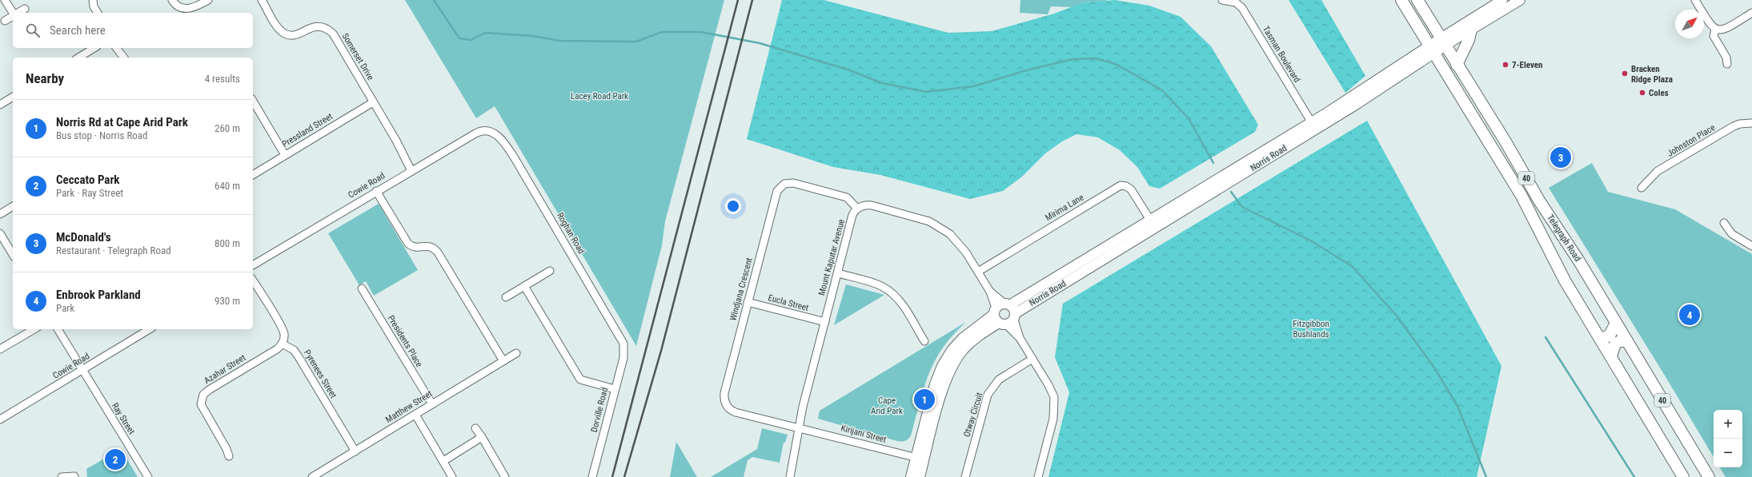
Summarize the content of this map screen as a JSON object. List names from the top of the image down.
{
  "streets": {
    "main road": ["Norris Road", "40", "Telegraph Road"],
    "street": [
      "Tasman Boulevard",
      "Somerset Drive",
      "Pressland Street",
      "Johnston Place",
      "Cowie Road",
      "Mirima Lane",
      "Roghan Road",
      "Mount Kaputar Avenue",
      "Windjana Crescent",
      "Eucla Street",
      "Presidents Place",
      "Azahar Street",
      "Pyrenees Street",
      "Matthew Street",
      "Dorville Road",
      "Otway Circuit",
      "Ray Street",
      "Kirijani Street"
    ]
  },
  "crossings": [
    ["Tasman Boulevard", "Norris Road"],
    ["Somerset Drive", "Pressland Street"],
    ["Somerset Drive", "Cowie Road"],
    ["Norris Road", "Mirima Lane"],
    ["Norris Road", "Telegraph Road"],
    ["Norris Road", "Kirijani Street"],
    ["Cowie Road", "Roghan Road"],
    ["Cowie Road", "Ray Street"],
    ["Roghan Road", "Dorville Road"],
    ["Mount Kaputar Avenue", "Windjana Crescent"],
    ["Mount Kaputar Avenue", "Eucla Street"],
    ["Mount Kaputar Avenue", "Kirijani Street"],
    ["Windjana Crescent", "Eucla Street"],
    ["Windjana Crescent", "Kirijani Street"],
    ["Presidents Place", "Matthew Street"],
    ["Azahar Street", "Pyrenees Street"],
    ["Pyrenees Street", "Matthew Street"]
  ],
  "parks": ["Lacey Road Park", "Fitzgibbon Bushlands", "Cape Arid Park"],
  "places": ["7-Eleven", "Bracken Ridge Plaza", "Coles"],
  "north": "top right",
  "page": {
    "search": "Search here",
    "heading": ["Nearby", "4 results"],
    "list": [
      {
        "mark": "1",
        "name": "Norris Rd at Cape Arid Park",
        "note": "Bus stop · Norris Road",
        "value": "260 m"
      },
      {
        "mark": "2",
        "name": "Ceccato Park",
        "note": "Park · Ray Street",
        "value": "640 m"
      },
      {
        "mark": "3",
        "name": "McDonald's",
        "note": "Restaurant · Telegraph Road",
        "value": "800 m"
      },
      {
        "mark": "4",
        "name": "Enbrook Parkland",
        "note": "Park",
        "value": "930 m"
      }
    ],
    "pins": [
      "3",
      "4",
      "1",
      "2"
    ],
    "map_buttons": ["+", "−"]
  }
}
